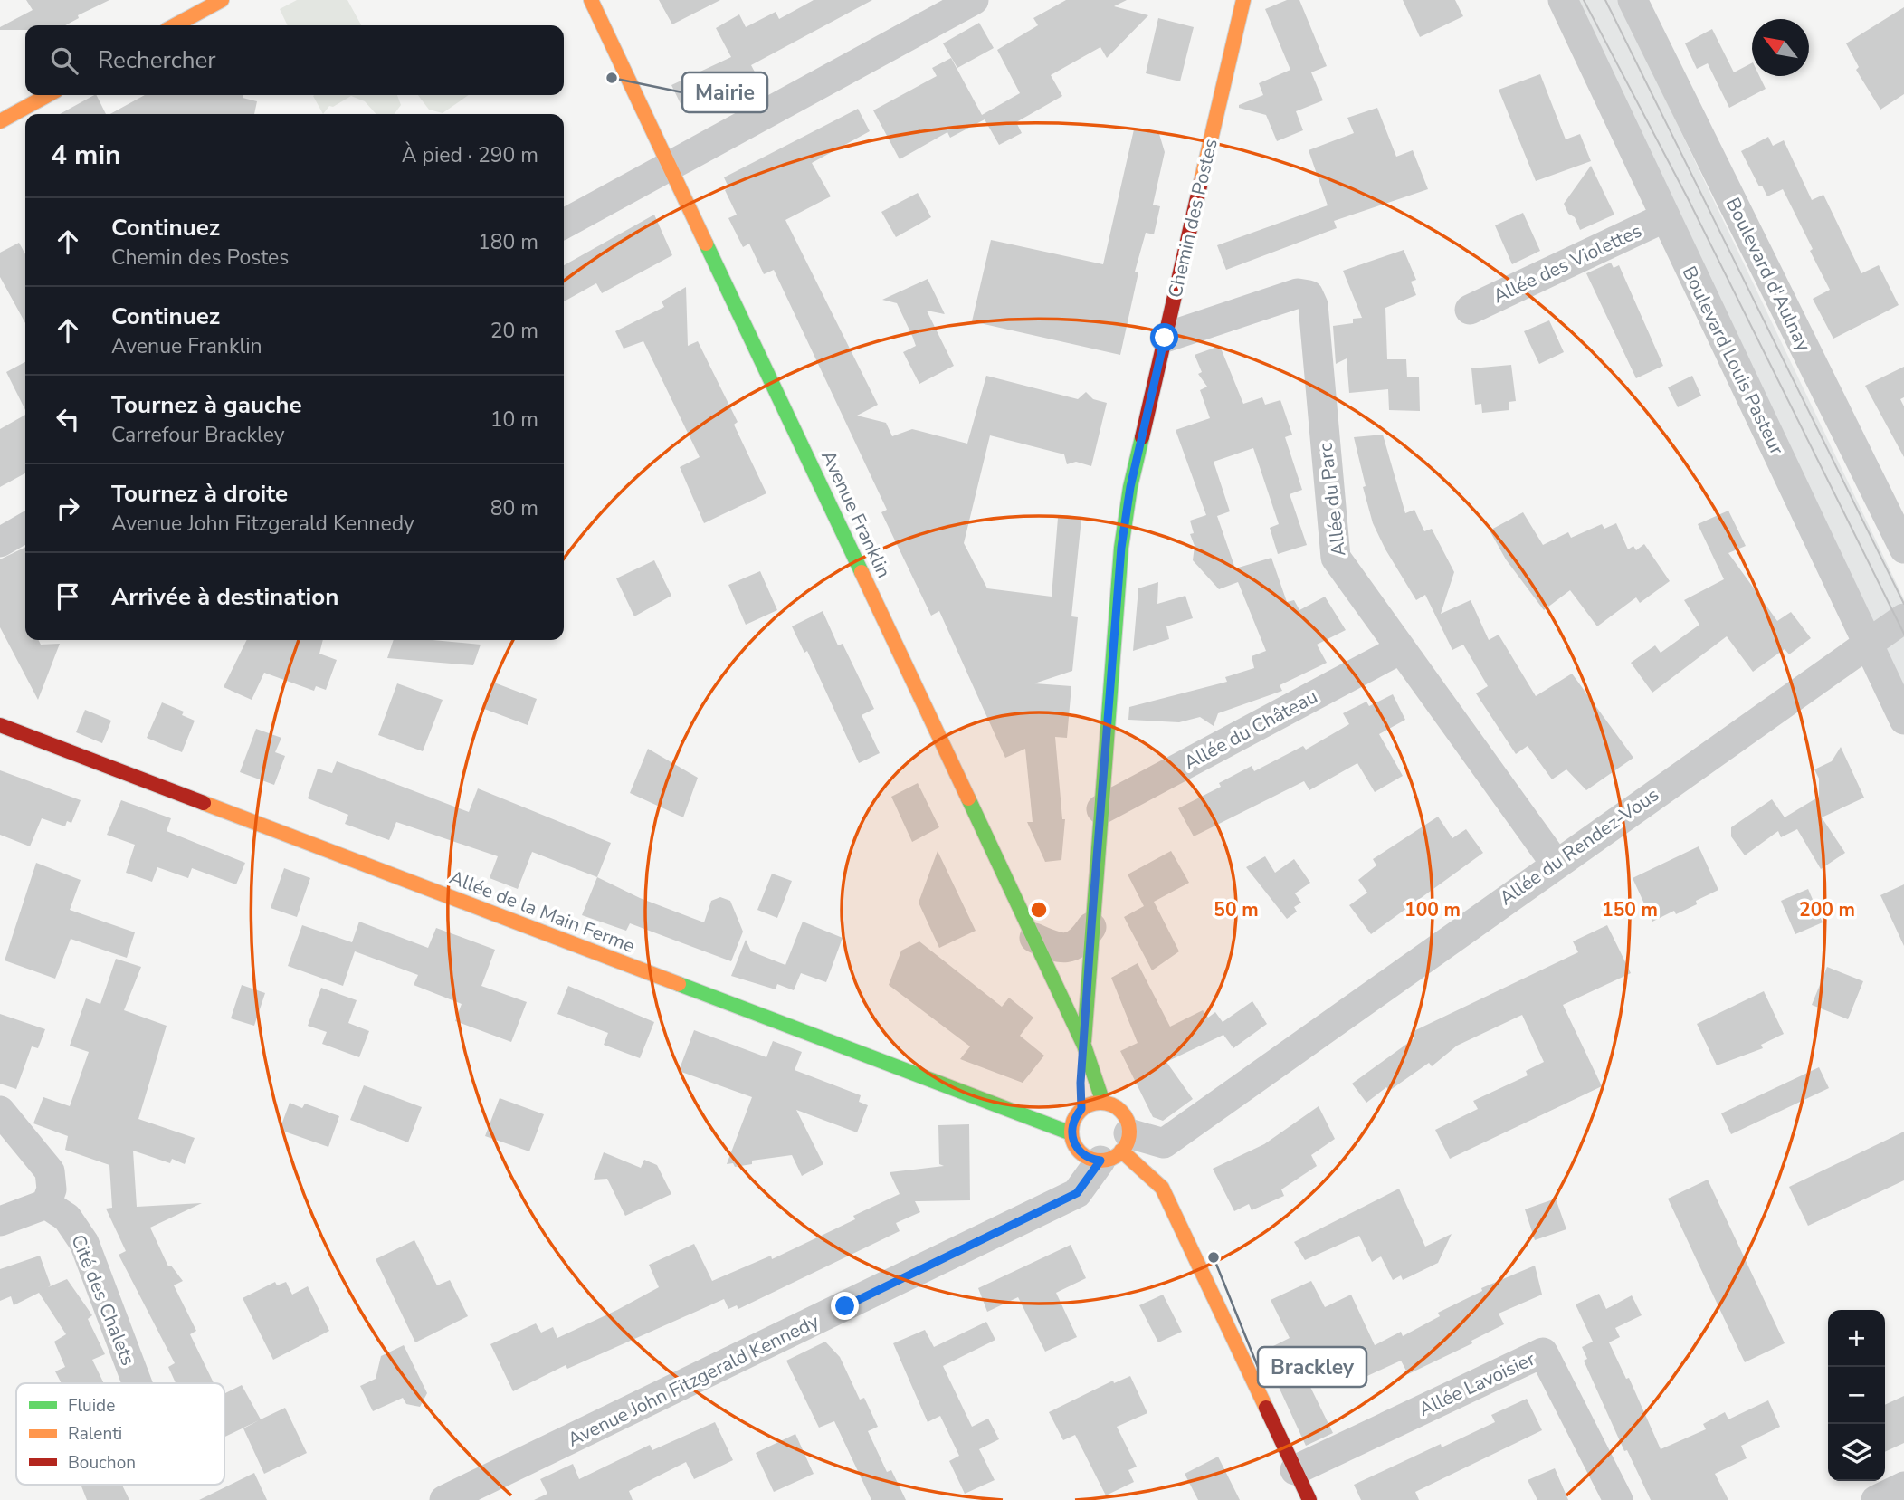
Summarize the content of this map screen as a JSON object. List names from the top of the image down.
{
  "streets": {
    "street": [
      "Chemin des Postes",
      "Allée des Violettes",
      "Boulevard d'Aulnay",
      "Boulevard Louis Pasteur",
      "Allée du Parc",
      "Avenue Franklin",
      "Allée du Château",
      "Allée du Rendez-Vous",
      "Allée de la Main Ferme",
      "Cité des Chalets",
      "Avenue John Fitzgerald Kennedy",
      "Allée Lavoisier"
    ]
  },
  "crossings": [
    ["Chemin des Postes", "Allée du Parc"],
    ["Chemin des Postes", "Avenue Franklin"],
    ["Chemin des Postes", "Allée du Château"],
    ["Allée des Violettes", "Boulevard Louis Pasteur"],
    ["Boulevard Louis Pasteur", "Allée du Rendez-Vous"],
    ["Allée du Parc", "Allée du Château"],
    ["Allée du Parc", "Allée du Rendez-Vous"],
    ["Avenue Franklin", "Allée de la Main Ferme"],
    ["Avenue Franklin", "Avenue John Fitzgerald Kennedy"],
    ["Allée de la Main Ferme", "Avenue John Fitzgerald Kennedy"]
  ],
  "places": ["Mairie", "Brackley"],
  "legend": ["Fluide", "Ralenti", "Bouchon"],
  "north": "top left",
  "page": {
    "search": "Rechercher",
    "heading": ["4 min", "À pied · 290 m"],
    "list": [
      ["Continuez", "Chemin des Postes", "180 m"],
      ["Continuez", "Avenue Franklin", "20 m"],
      ["Tournez à gauche", "Carrefour Brackley", "10 m"],
      ["Tournez à droite", "Avenue John Fitzgerald Kennedy", "80 m"],
      "Arrivée à destination"
    ],
    "map_buttons": ["+", "−"]
  },
  "rings": [
    "50 m",
    "100 m",
    "150 m",
    "200 m"
  ]
}
